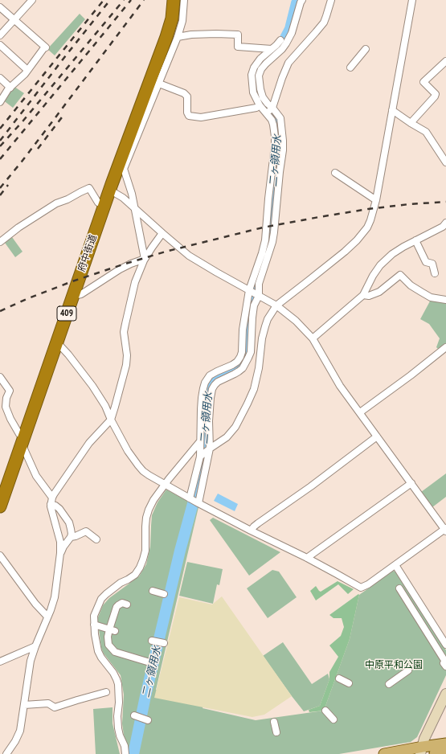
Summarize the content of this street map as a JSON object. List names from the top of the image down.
{
  "streets": {
    "highway": ["府中街道", "409"]
  },
  "water": ["二ヶ領用水"],
  "parks": ["中原平和公園"]
}
